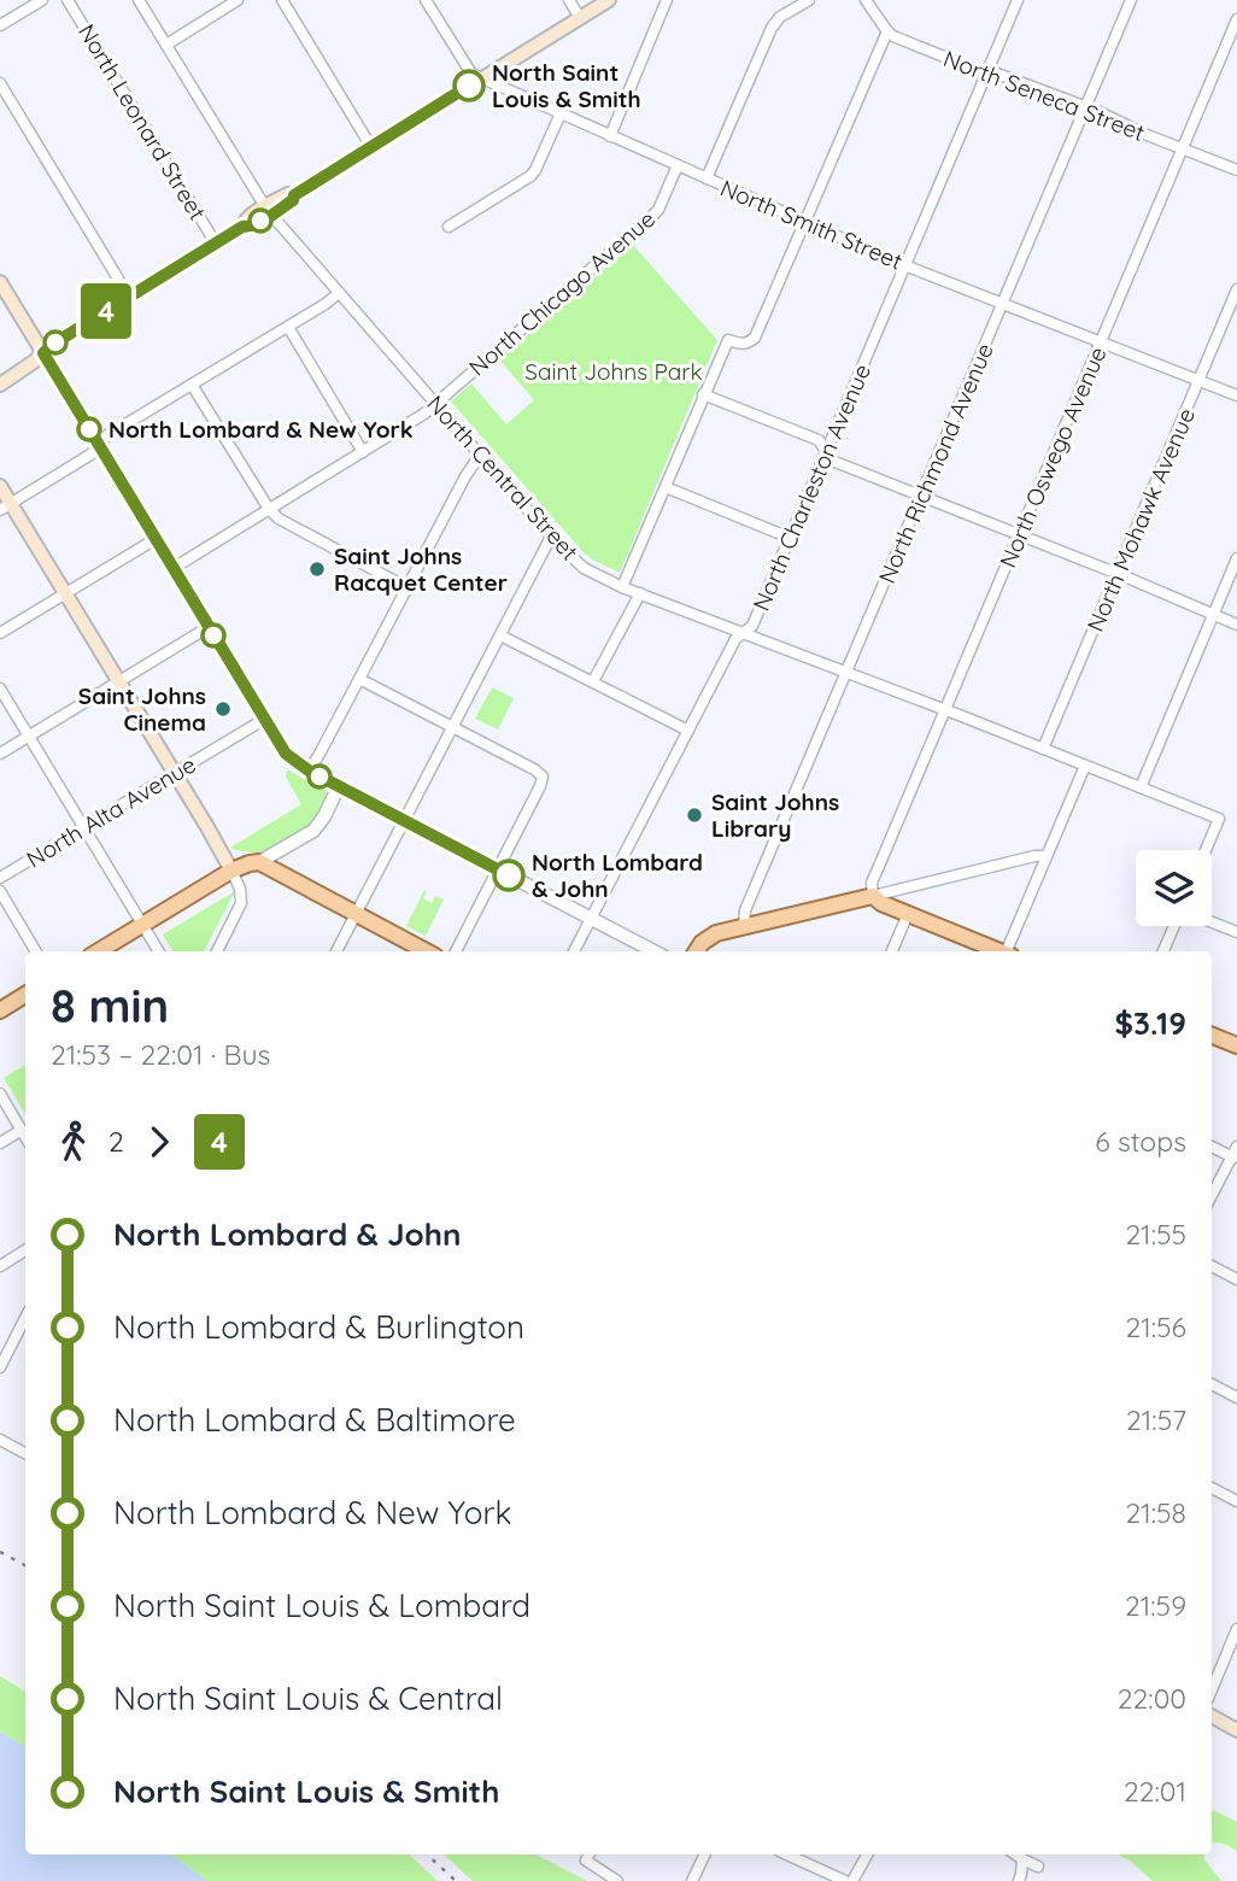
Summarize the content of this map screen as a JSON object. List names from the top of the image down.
{
  "streets": {
    "street": [
      "North Seneca Street",
      "North Leonard Street",
      "North Smith Street",
      "North Chicago Avenue",
      "North Oswego Avenue",
      "North Richmond Avenue",
      "North Central Street",
      "North Charleston Avenue",
      "North Mohawk Avenue",
      "North Alta Avenue"
    ]
  },
  "crossings": [
    ["North Seneca Street", "North Oswego Avenue"],
    ["North Seneca Street", "North Richmond Avenue"],
    ["North Seneca Street", "North Charleston Avenue"],
    ["North Smith Street", "North Chicago Avenue"],
    ["North Smith Street", "North Oswego Avenue"],
    ["North Smith Street", "North Richmond Avenue"],
    ["North Smith Street", "North Charleston Avenue"],
    ["North Smith Street", "North Mohawk Avenue"],
    ["North Chicago Avenue", "North Central Street"],
    ["North Oswego Avenue", "North Central Street"],
    ["North Richmond Avenue", "North Central Street"],
    ["North Central Street", "North Charleston Avenue"],
    ["North Central Street", "North Mohawk Avenue"]
  ],
  "parks": ["Saint Johns Park"],
  "places": [
    "North Saint Louis & Smith",
    "North Lombard & New York",
    "Saint Johns Racquet Center",
    "Saint Johns Cinema",
    "Saint Johns Library",
    "North Lombard & John"
  ],
  "lines": ["bus line 4"],
  "page": {
    "on_map": "4",
    "heading": ["8 min", "21:53 – 22:01 · Bus", "$3.19"],
    "legs": ["2", "4", "6 stops"],
    "list": [
      {
        "name": "North Lombard & John",
        "value": "21:55"
      },
      {
        "name": "North Lombard & Burlington",
        "value": "21:56"
      },
      {
        "name": "North Lombard & Baltimore",
        "value": "21:57"
      },
      {
        "name": "North Lombard & New York",
        "value": "21:58"
      },
      {
        "name": "North Saint Louis & Lombard",
        "value": "21:59"
      },
      {
        "name": "North Saint Louis & Central",
        "value": "22:00"
      },
      {
        "name": "North Saint Louis & Smith",
        "value": "22:01"
      }
    ]
  }
}
